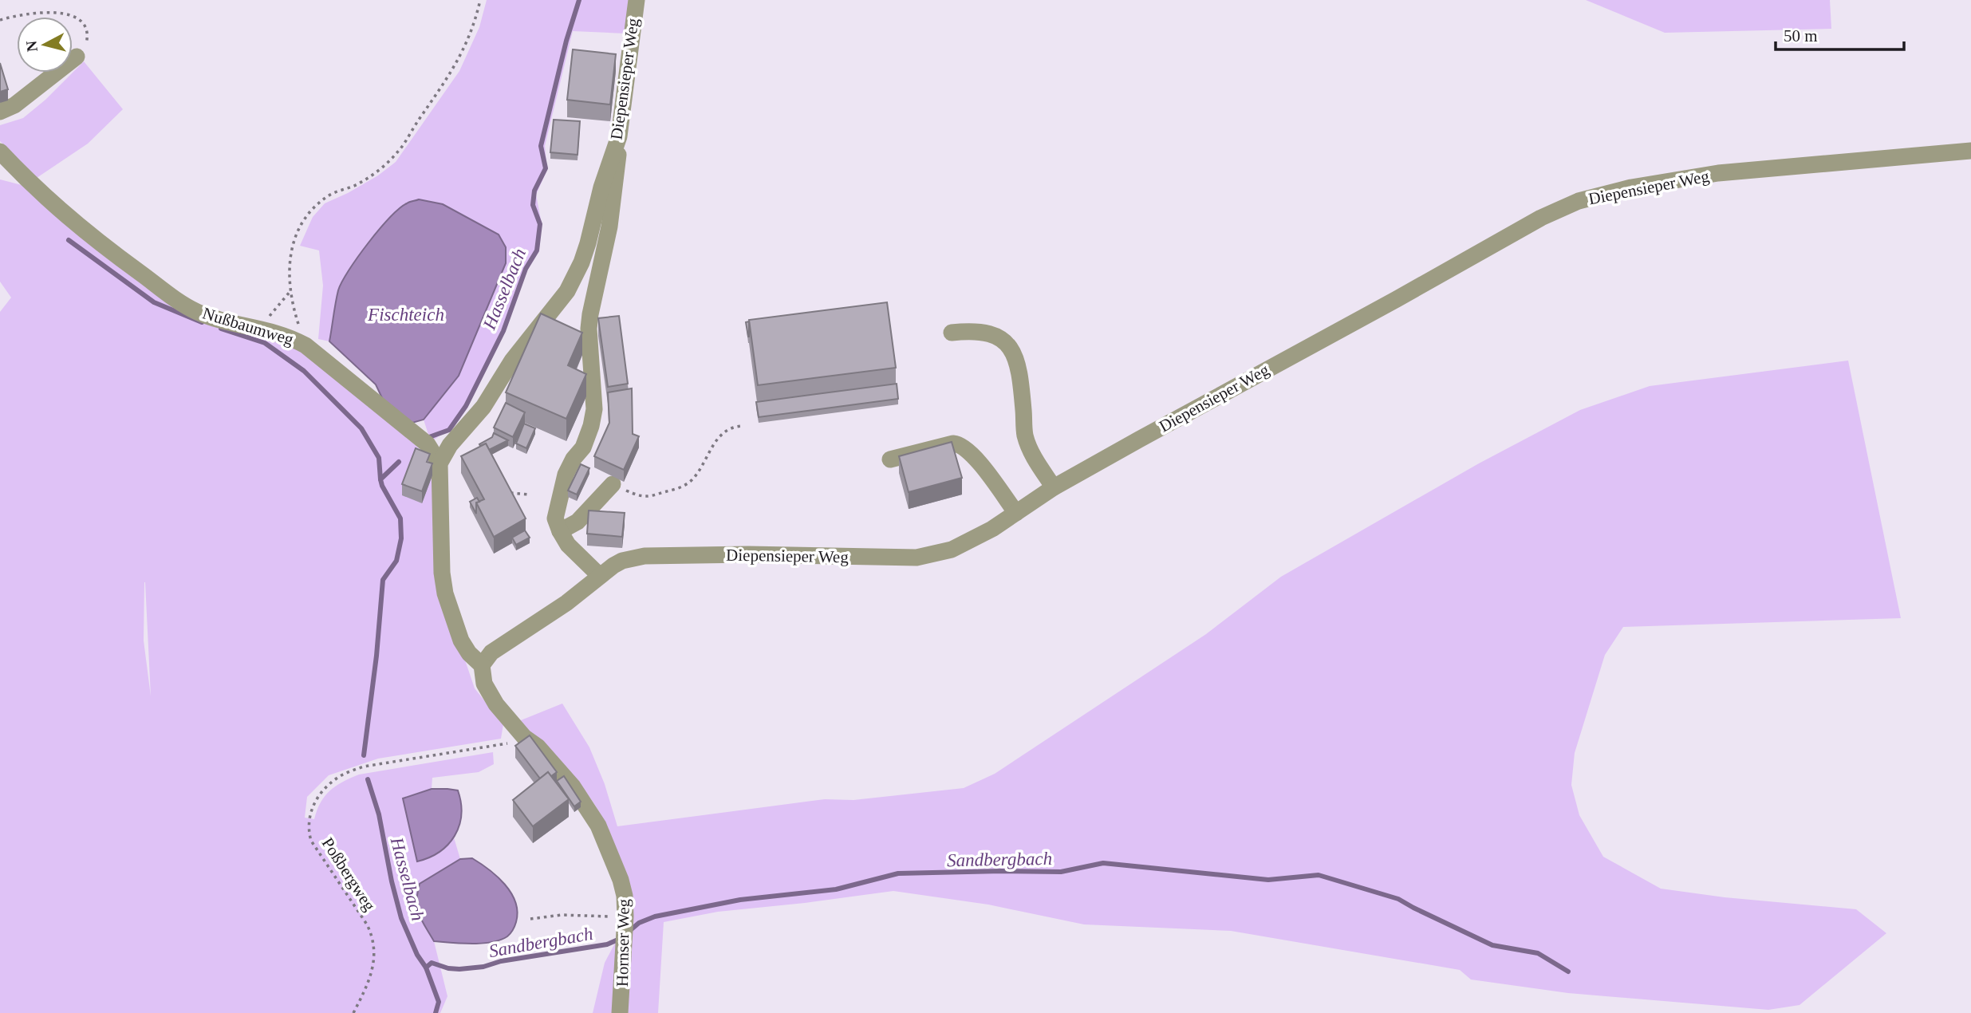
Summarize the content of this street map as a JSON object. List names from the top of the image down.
{
  "streets": {
    "street": ["Diepensieper Weg", "Nußbaumweg", "Hornser Weg"],
    "path": ["Poßbergweg"]
  },
  "crossings": [
    ["Diepensieper Weg", "Nußbaumweg"],
    ["Poßbergweg", "Hornser Weg"]
  ],
  "water": ["Hasselbach", "Fischteich", "Sandbergbach"],
  "scale_bar": "50 m",
  "north": "left"
}
